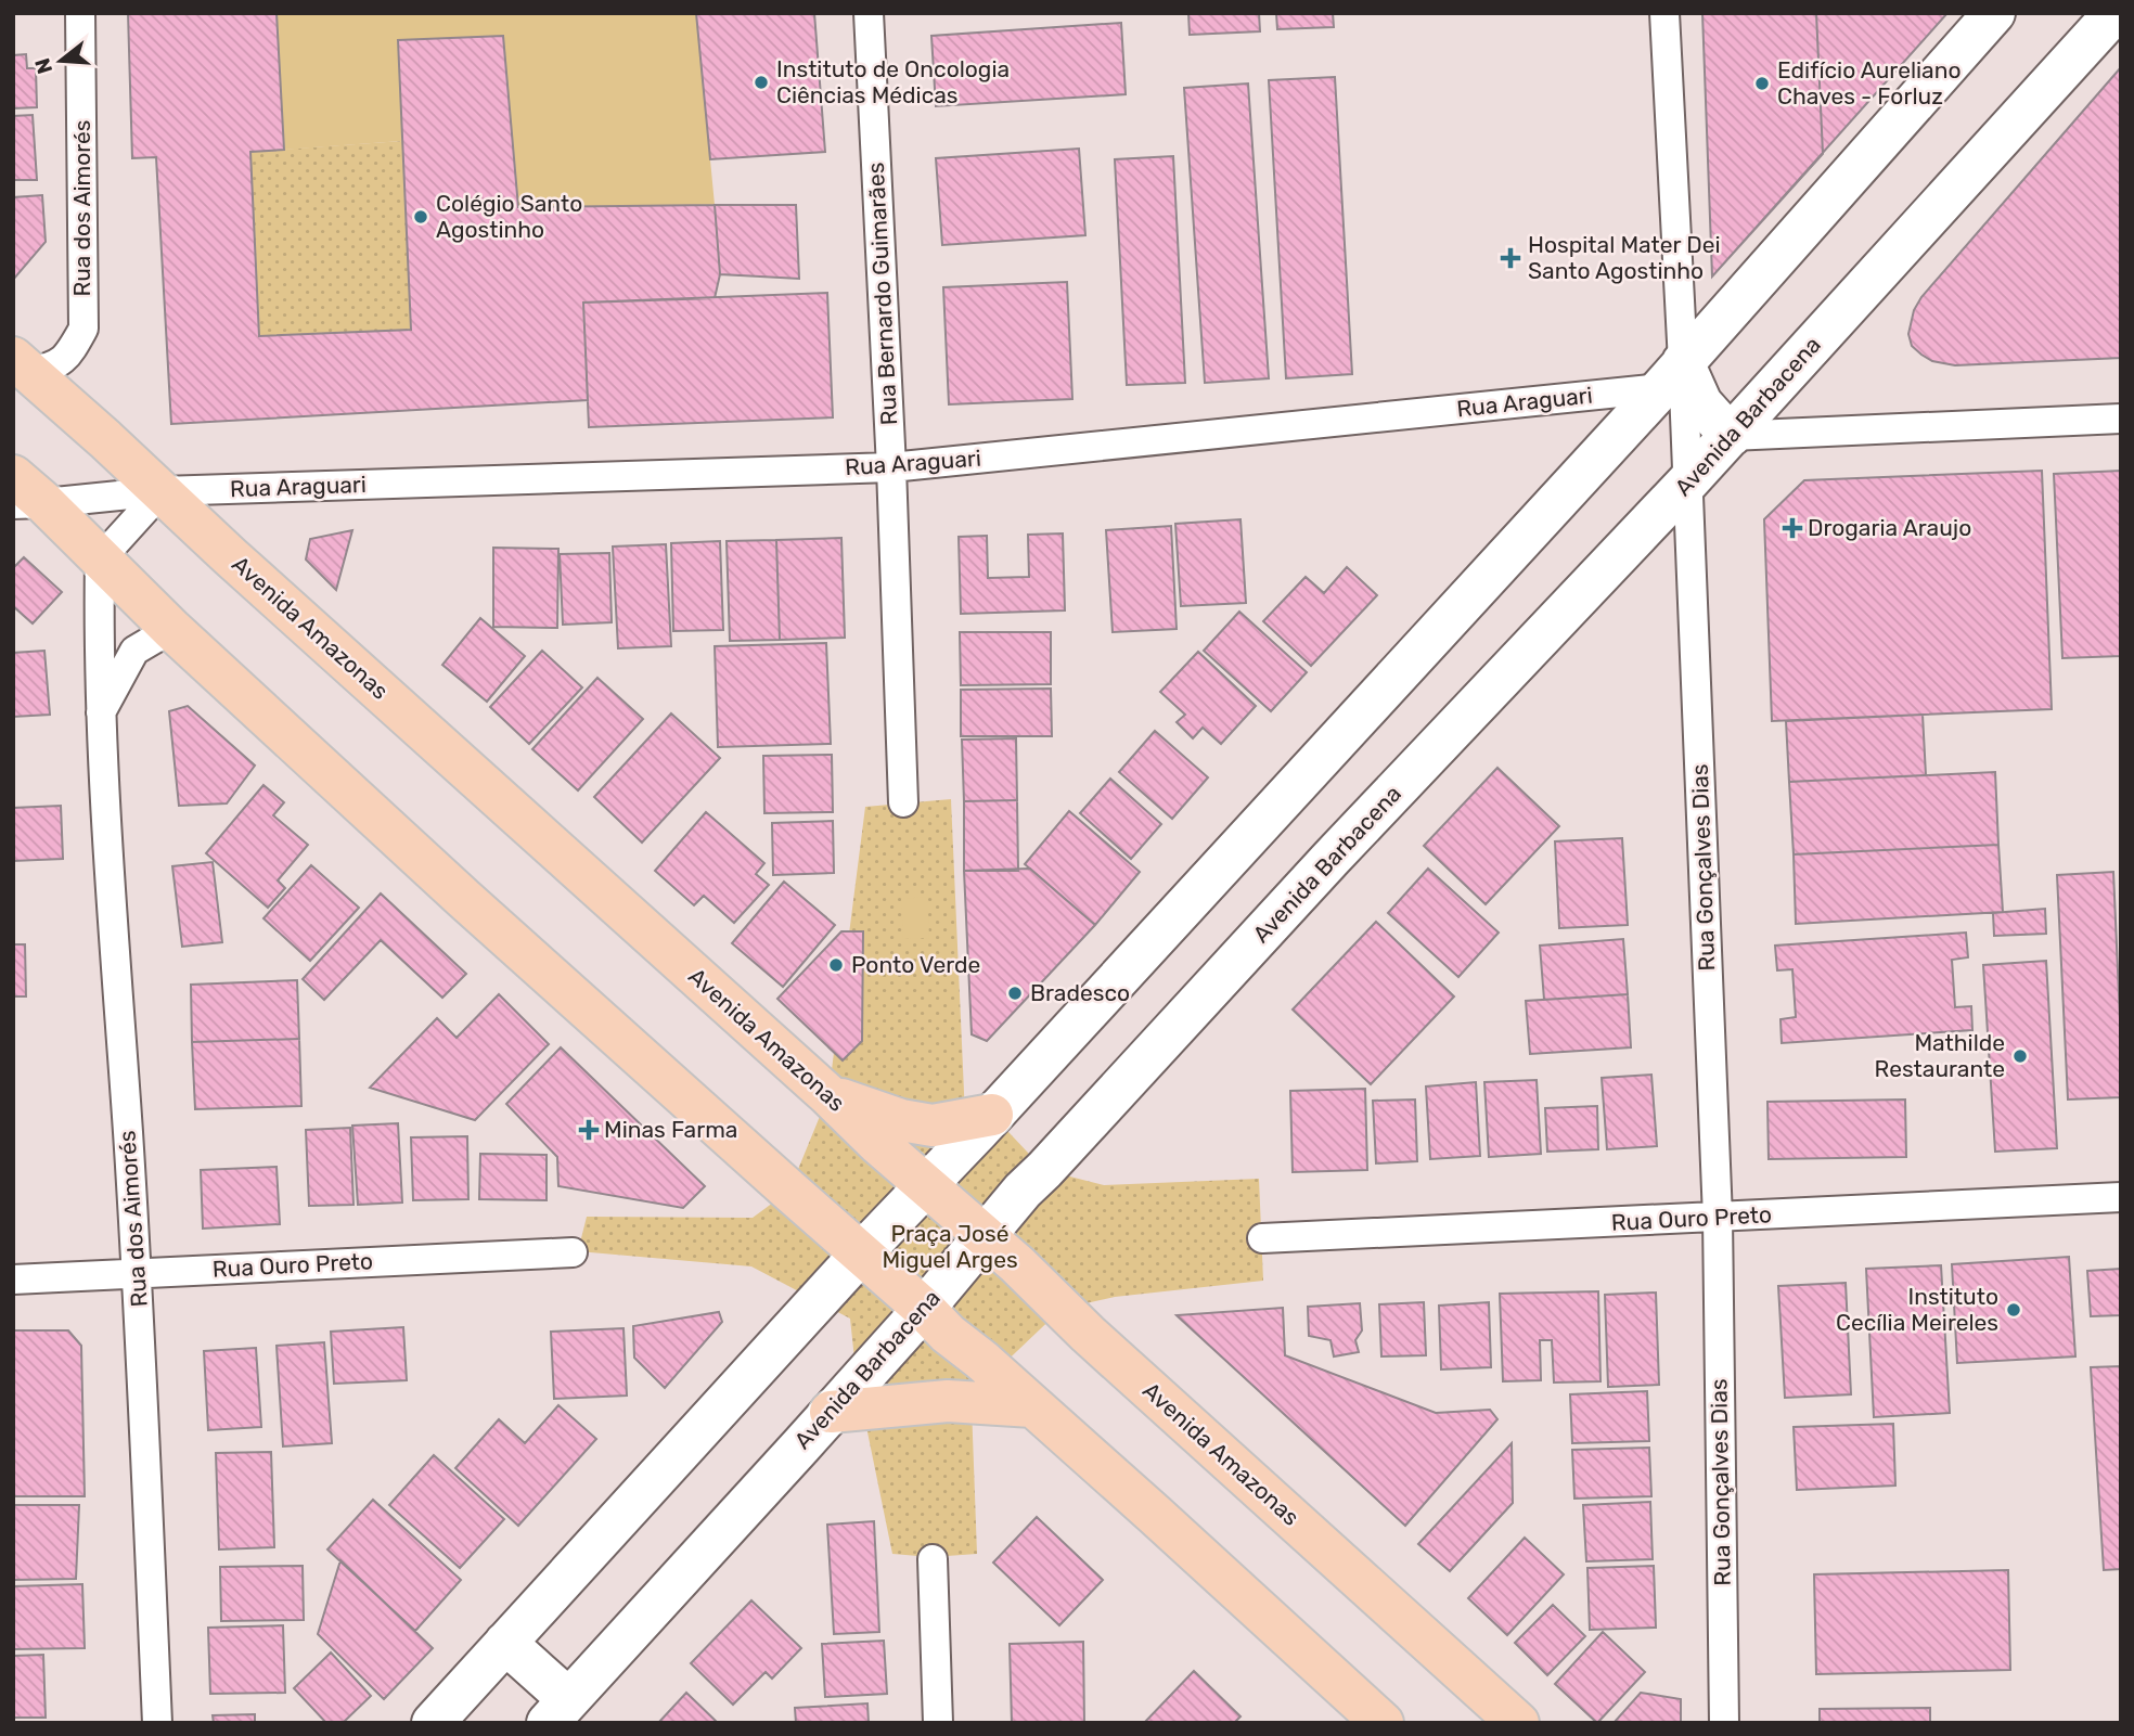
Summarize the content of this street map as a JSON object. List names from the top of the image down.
{
  "streets": {
    "main road": ["Avenida Barbacena", "Avenida Amazonas"],
    "street": [
      "Rua dos Aimorés",
      "Rua Bernardo Guimarães",
      "Rua Araguari",
      "Rua Gonçalves Dias",
      "Rua Ouro Preto"
    ]
  },
  "crossings": [
    ["Rua dos Aimorés", "Avenida Amazonas"],
    ["Rua dos Aimorés", "Rua Ouro Preto"],
    ["Rua Bernardo Guimarães", "Rua Araguari"],
    ["Rua Araguari", "Avenida Amazonas"],
    ["Rua Araguari", "Rua Gonçalves Dias"],
    ["Avenida Barbacena", "Avenida Amazonas"],
    ["Avenida Barbacena", "Rua Gonçalves Dias"],
    ["Rua Gonçalves Dias", "Rua Ouro Preto"]
  ],
  "parks": ["Praça José Miguel Arges"],
  "places": {
    "other": [
      "Instituto de Oncologia Ciências Médicas",
      "Edifício Aureliano Chaves - Forluz",
      "Colégio Santo Agostinho",
      "Ponto Verde",
      "Bradesco",
      "Mathilde Restaurante",
      "Instituto Cecília Meireles"
    ],
    "health": ["Hospital Mater Dei Santo Agostinho", "Drogaria Araujo", "Minas Farma"]
  },
  "north": "left"
}
